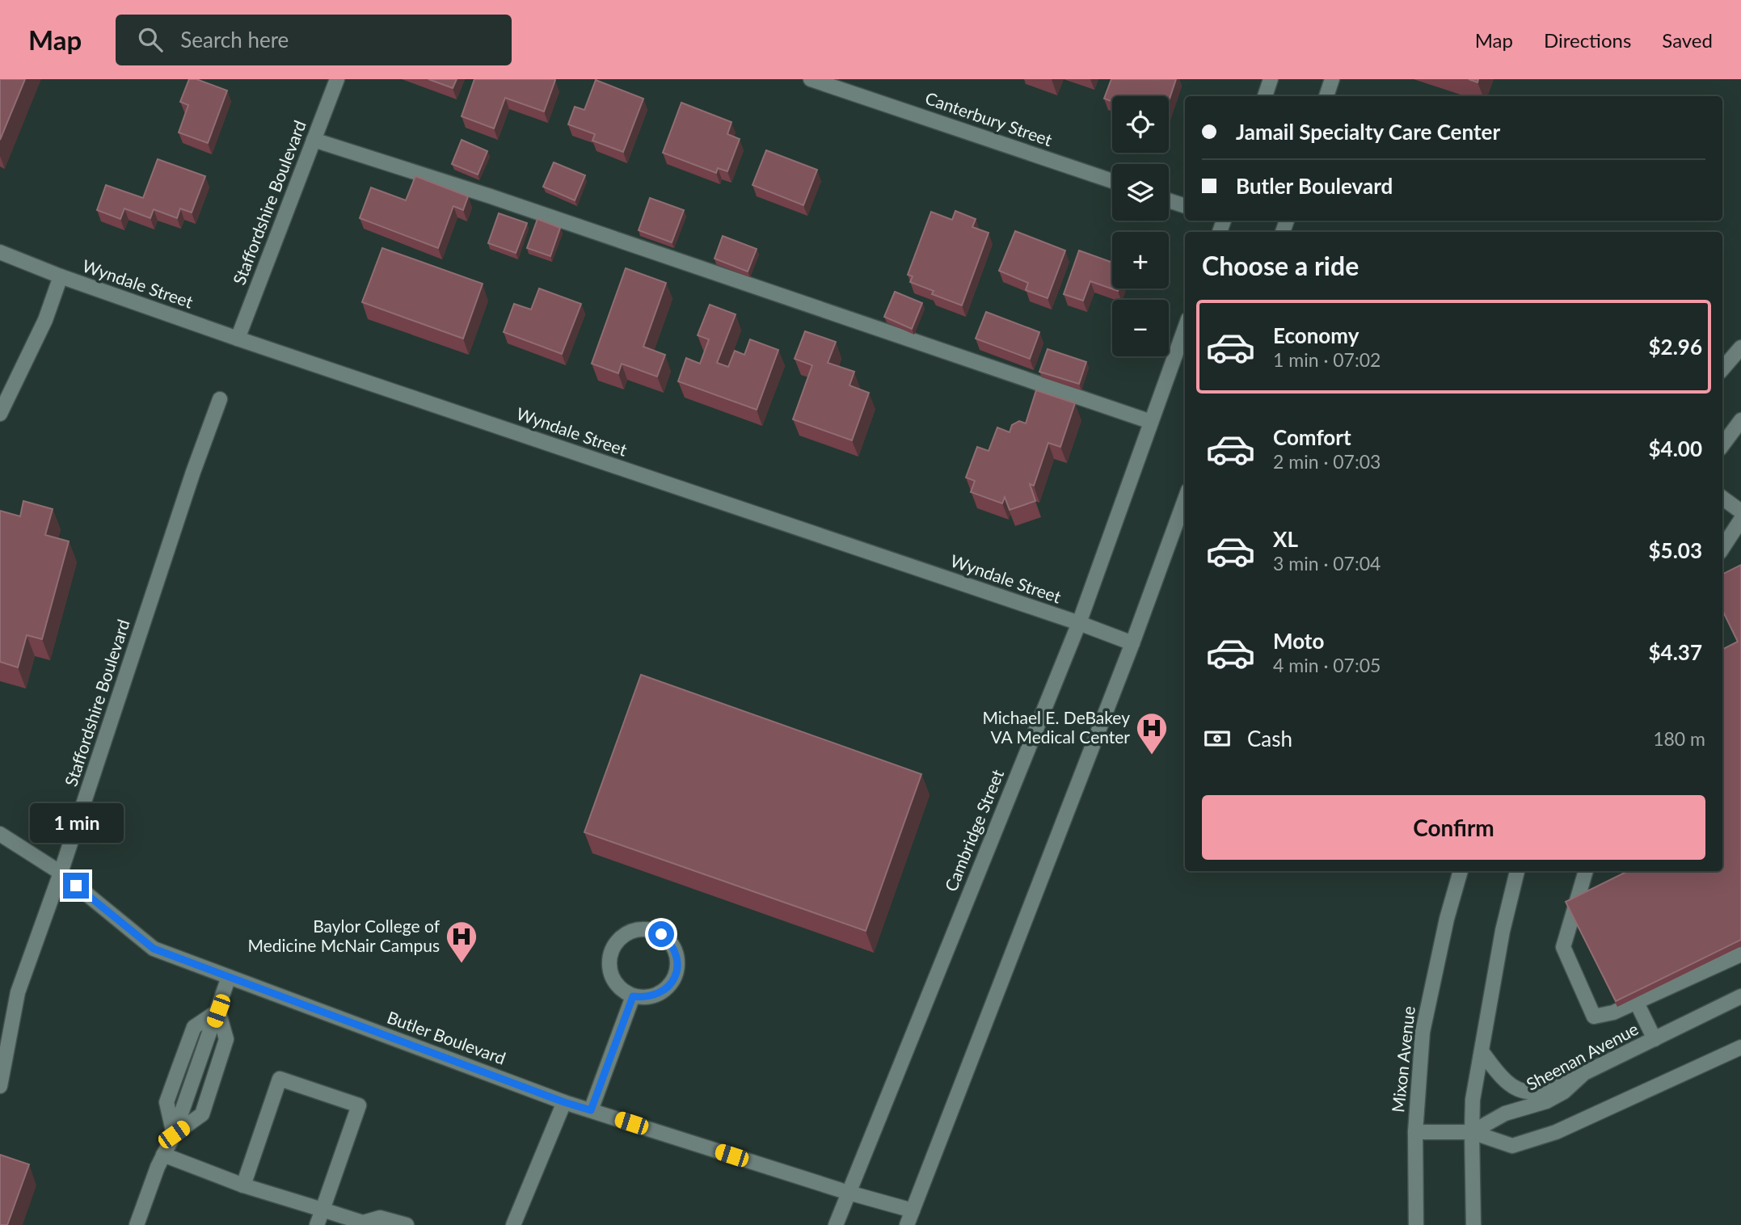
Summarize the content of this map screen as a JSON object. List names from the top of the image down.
{
  "streets": {
    "street": [
      "Canterbury Street",
      "Staffordshire Boulevard",
      "Wyndale Street",
      "Cambridge Street",
      "Butler Boulevard",
      "Sheenan Avenue",
      "Mixon Avenue"
    ]
  },
  "crossings": [
    ["Staffordshire Boulevard", "Wyndale Street"],
    ["Staffordshire Boulevard", "Butler Boulevard"],
    ["Wyndale Street", "Cambridge Street"],
    ["Cambridge Street", "Butler Boulevard"],
    ["Sheenan Avenue", "Mixon Avenue"]
  ],
  "places": {
    "hospital": ["Michael E. DeBakey VA Medical Center", "Baylor College of Medicine McNair Campus"]
  },
  "page": {
    "header": "Map",
    "search": "Search here",
    "nav": ["Map", "Directions", "Saved"],
    "map_buttons": ["+", "−"],
    "banner": ["Jamail Specialty Care Center", "Butler Boulevard"],
    "heading": "Choose a ride",
    "list": [
      {
        "name": "Economy",
        "note": "1 min · 07:02",
        "value": "$2.96"
      },
      {
        "name": "Comfort",
        "note": "2 min · 07:03",
        "value": "$4.00"
      },
      {
        "name": "XL",
        "note": "3 min · 07:04",
        "value": "$5.03"
      },
      {
        "name": "Moto",
        "note": "4 min · 07:05",
        "value": "$4.37"
      }
    ],
    "pay": ["Cash", "180 m"],
    "buttons": "Confirm",
    "bubble": "1 min"
  }
}
